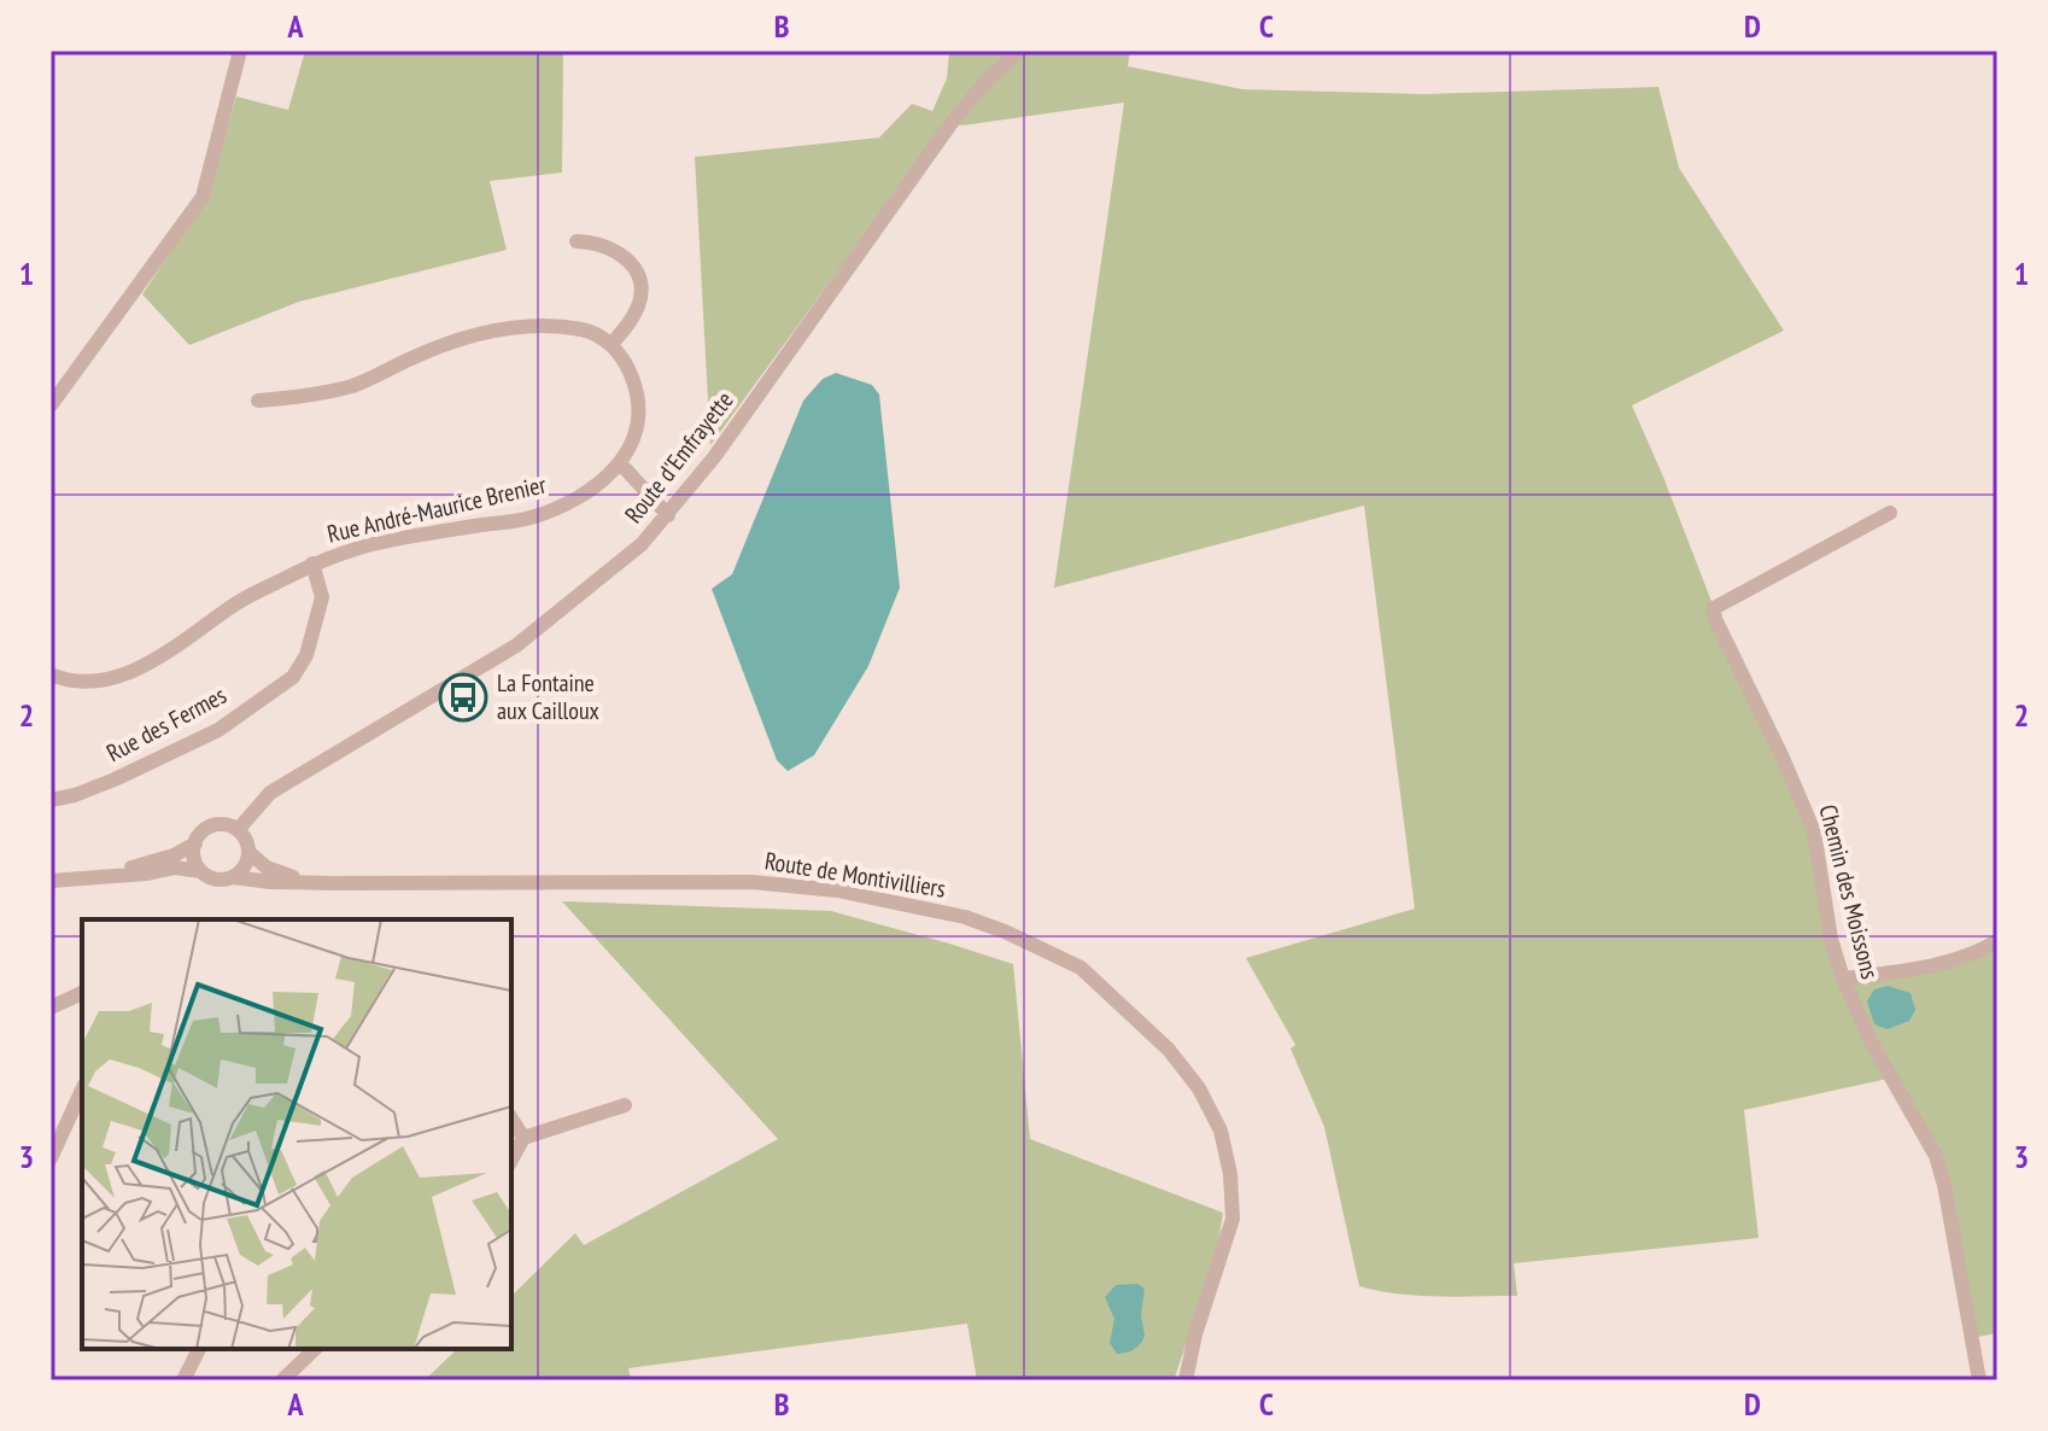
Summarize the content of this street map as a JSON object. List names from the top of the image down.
{
  "streets": {
    "street": [
      "Route d'Emfrayette",
      "Rue André-Maurice Brenier",
      "Rue des Fermes",
      "Route de Montivilliers",
      "Chemin des Moissons"
    ]
  },
  "crossings": [
    ["Route d'Emfrayette", "Route de Montivilliers"],
    ["Rue André-Maurice Brenier", "Rue des Fermes"]
  ],
  "places": {
    "bus stop": ["La Fontaine aux Cailloux"]
  },
  "grid": {
    "columns": [
      "A",
      "B",
      "C",
      "D"
    ],
    "rows": ["1", "2", "3"]
  }
}
